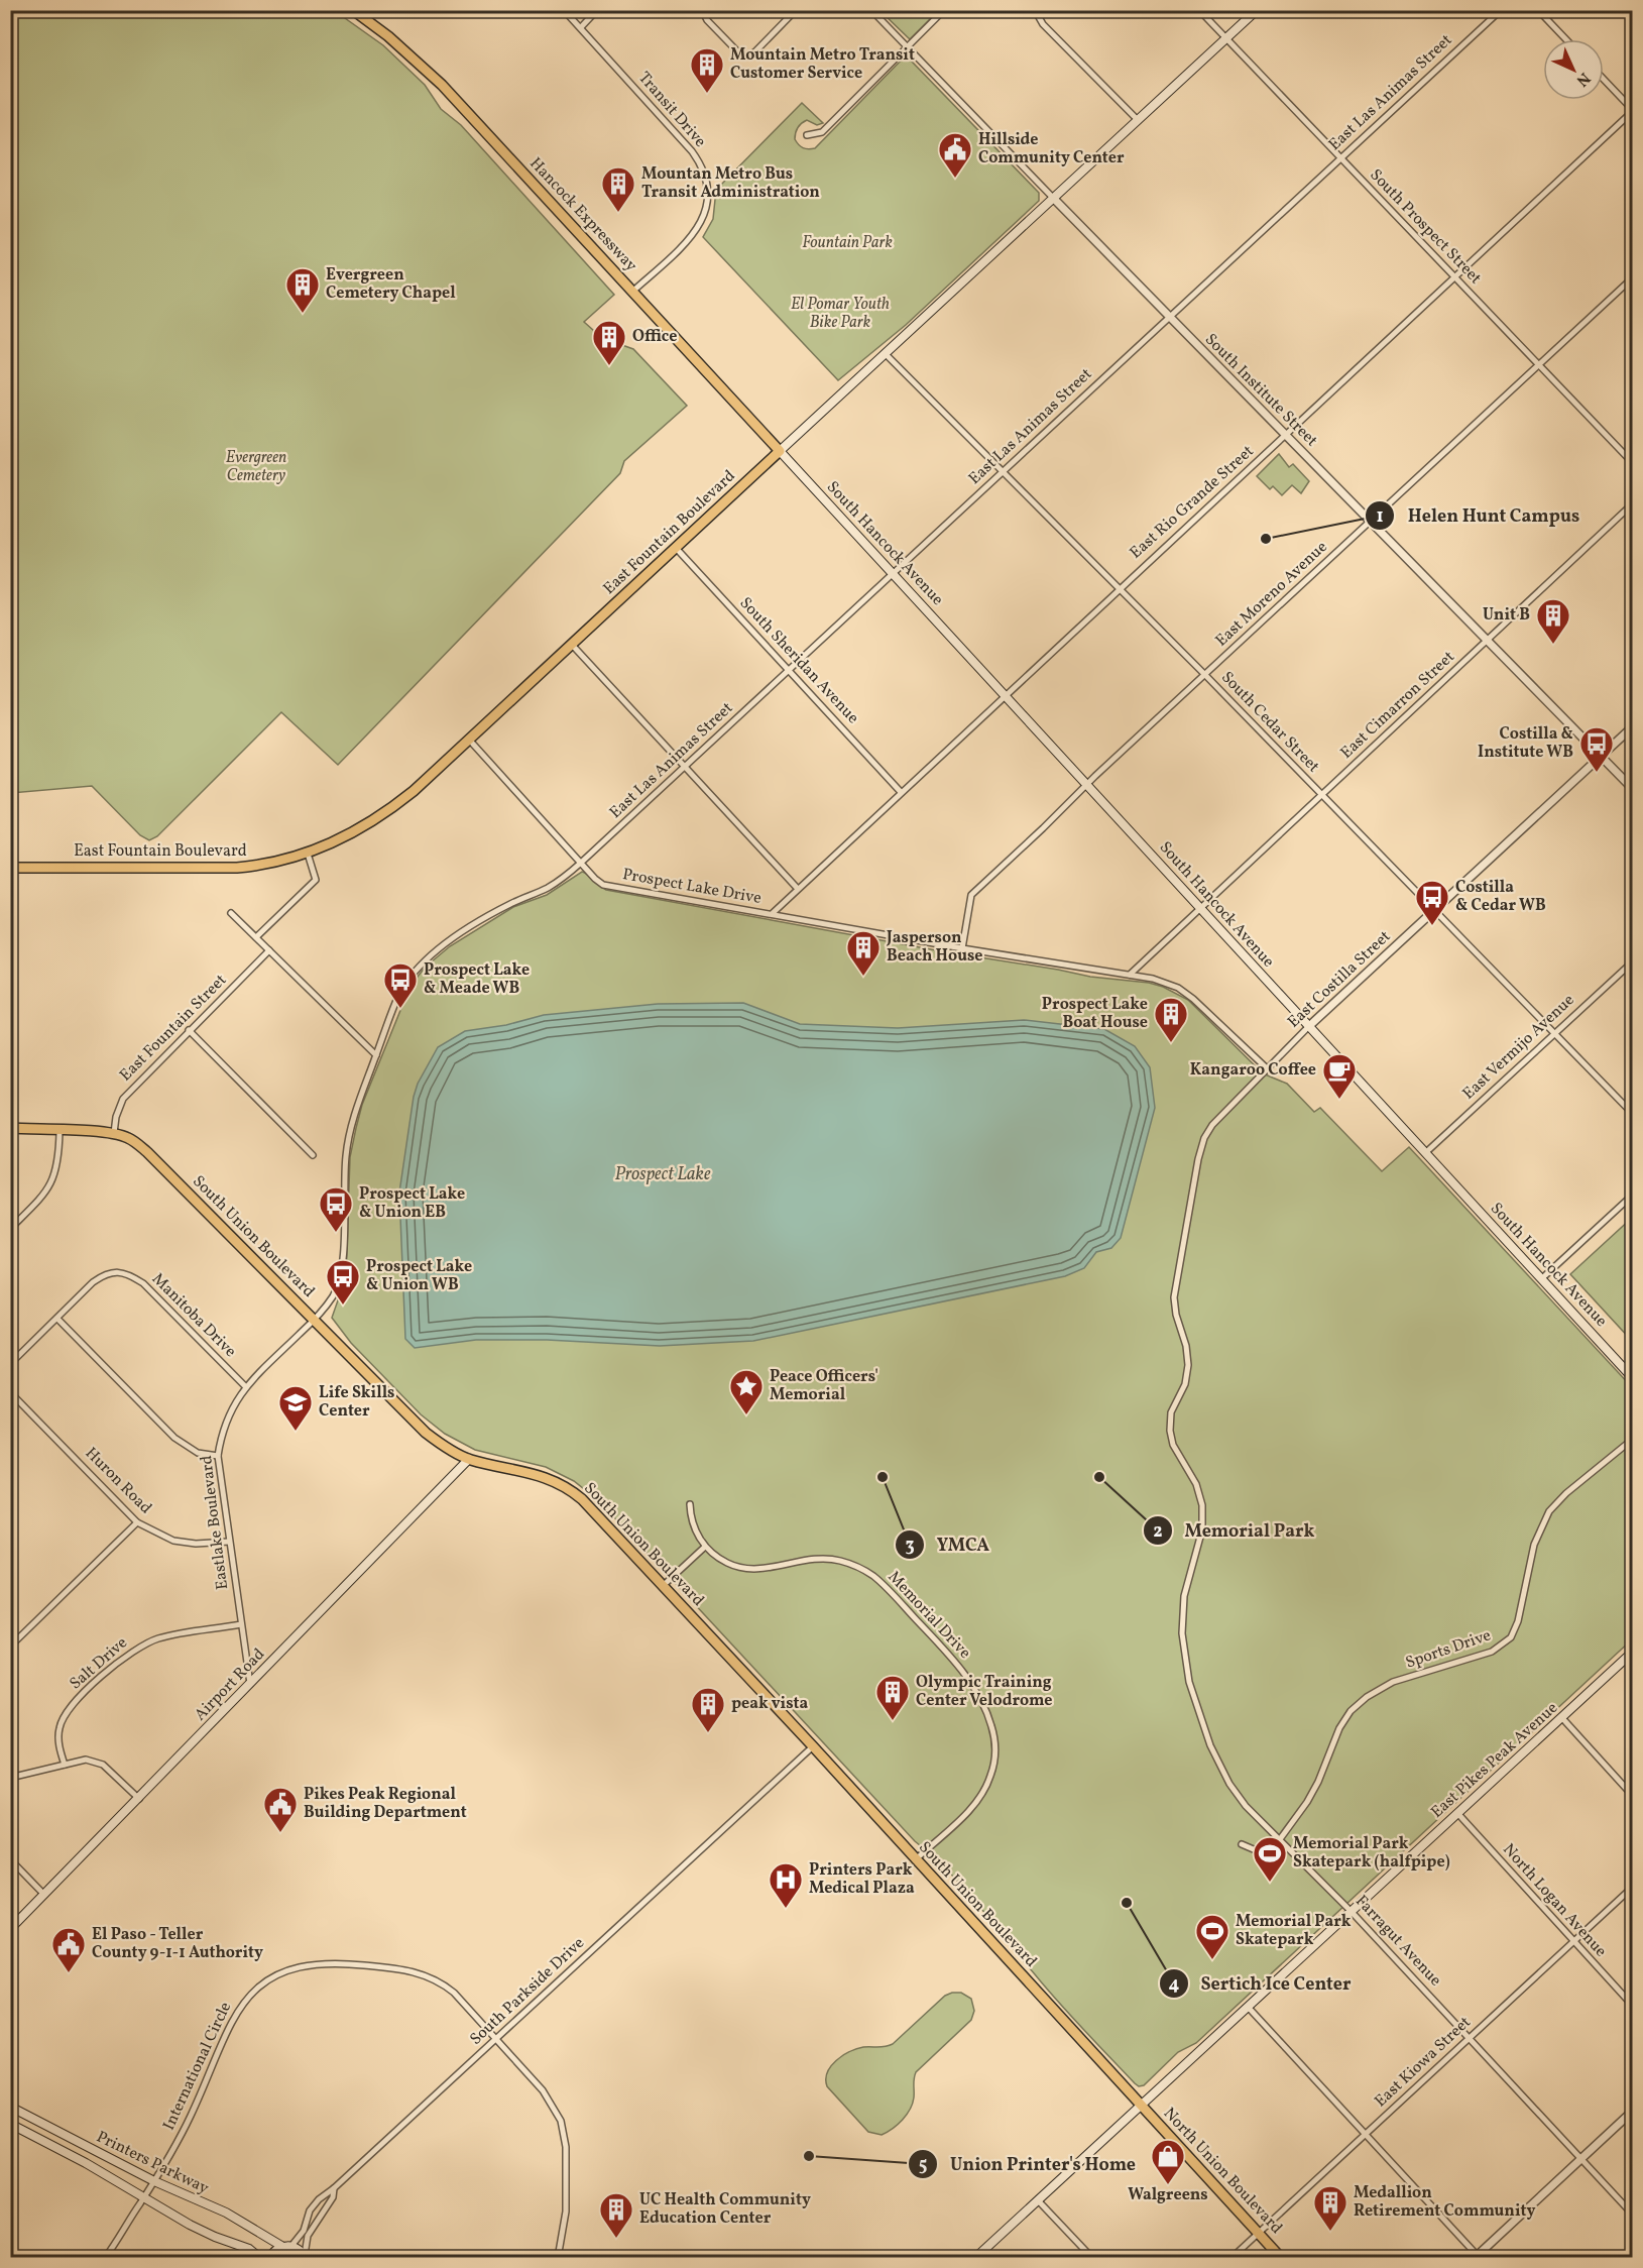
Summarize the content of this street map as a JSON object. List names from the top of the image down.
{
  "streets": {
    "main road": [
      "Hancock Expressway",
      "East Fountain Boulevard",
      "South Hancock Avenue",
      "South Union Boulevard",
      "Airport Road",
      "East Pikes Peak Avenue",
      "Printers Parkway",
      "North Union Boulevard"
    ],
    "street": [
      "East Las Animas Street",
      "Transit Drive",
      "South Prospect Street",
      "South Institute Street",
      "East Rio Grande Street",
      "East Moreno Avenue",
      "South Sheridan Avenue",
      "East Cimarron Street",
      "South Cedar Street",
      "Prospect Lake Drive",
      "East Costilla Street",
      "East Fountain Street",
      "East Vermijo Avenue",
      "Manitoba Drive",
      "Huron Road",
      "Eastlake Boulevard",
      "Memorial Drive",
      "Sports Drive",
      "Salt Drive",
      "North Logan Avenue",
      "Farragut Avenue",
      "South Parkside Drive",
      "East Kiowa Street",
      "International Circle"
    ]
  },
  "crossings": [
    ["East Las Animas Street", "South Prospect Street"],
    ["East Las Animas Street", "South Institute Street"],
    ["East Las Animas Street", "South Hancock Avenue"],
    ["East Las Animas Street", "South Sheridan Avenue"],
    ["East Las Animas Street", "South Cedar Street"],
    ["East Las Animas Street", "Prospect Lake Drive"],
    ["Transit Drive", "Hancock Expressway"],
    ["Hancock Expressway", "East Fountain Boulevard"],
    ["Hancock Expressway", "South Hancock Avenue"],
    ["South Prospect Street", "East Rio Grande Street"],
    ["South Prospect Street", "East Fountain Boulevard"],
    ["South Prospect Street", "East Moreno Avenue"],
    ["South Institute Street", "East Rio Grande Street"],
    ["South Institute Street", "East Fountain Boulevard"],
    ["South Institute Street", "East Moreno Avenue"],
    ["South Institute Street", "East Cimarron Street"],
    ["South Institute Street", "East Costilla Street"],
    ["East Rio Grande Street", "South Hancock Avenue"],
    ["East Rio Grande Street", "South Sheridan Avenue"],
    ["East Rio Grande Street", "South Cedar Street"],
    ["East Rio Grande Street", "Prospect Lake Drive"],
    ["East Fountain Boulevard", "South Hancock Avenue"],
    ["East Fountain Boulevard", "South Sheridan Avenue"],
    ["East Fountain Boulevard", "South Cedar Street"],
    ["East Fountain Boulevard", "Prospect Lake Drive"],
    ["South Hancock Avenue", "East Moreno Avenue"],
    ["South Hancock Avenue", "East Cimarron Street"],
    ["South Hancock Avenue", "East Costilla Street"],
    ["South Hancock Avenue", "East Vermijo Avenue"],
    ["East Moreno Avenue", "South Cedar Street"],
    ["East Moreno Avenue", "Prospect Lake Drive"],
    ["East Cimarron Street", "South Cedar Street"],
    ["East Cimarron Street", "Prospect Lake Drive"],
    ["South Cedar Street", "East Costilla Street"],
    ["South Cedar Street", "East Vermijo Avenue"],
    ["Prospect Lake Drive", "East Costilla Street"],
    ["East Costilla Street", "Farragut Avenue"],
    ["East Fountain Street", "South Union Boulevard"],
    ["South Union Boulevard", "Eastlake Boulevard"],
    ["South Union Boulevard", "Memorial Drive"],
    ["South Union Boulevard", "Airport Road"],
    ["South Union Boulevard", "East Pikes Peak Avenue"],
    ["South Union Boulevard", "South Parkside Drive"],
    ["South Union Boulevard", "North Union Boulevard"],
    ["Manitoba Drive", "Eastlake Boulevard"],
    ["Huron Road", "Eastlake Boulevard"],
    ["Eastlake Boulevard", "Salt Drive"],
    ["Eastlake Boulevard", "Airport Road"],
    ["Sports Drive", "Farragut Avenue"],
    ["East Pikes Peak Avenue", "North Logan Avenue"],
    ["East Pikes Peak Avenue", "Farragut Avenue"],
    ["East Pikes Peak Avenue", "North Union Boulevard"],
    ["North Logan Avenue", "East Kiowa Street"],
    ["Farragut Avenue", "East Kiowa Street"],
    ["South Parkside Drive", "International Circle"],
    ["East Kiowa Street", "North Union Boulevard"],
    ["International Circle", "Printers Parkway"]
  ],
  "water": ["Prospect Lake"],
  "parks": ["Fountain Park", "El Pomar Youth Bike Park", "Evergreen Cemetery"],
  "places": {
    "building": [
      "Mountain Metro Transit Customer Service",
      "Mountan Metro Bus Transit Administration",
      "Evergreen Cemetery Chapel",
      "Office",
      "Unit B",
      "Jasperson Beach House",
      "Prospect Lake Boat House",
      "Olympic Training Center Velodrome",
      "peak vista",
      "Medallion Retirement Community",
      "UC Health Community Education Center"
    ],
    "public building": ["Hillside Community Center", "Pikes Peak Regional Building Department", "El Paso - Teller County 9-1-1 Authority"],
    "other": [
      "Helen Hunt Campus",
      "YMCA",
      "Memorial Park",
      "Sertich Ice Center",
      "Union Printer's Home"
    ],
    "bus stop": [
      "Costilla & Institute WB",
      "Costilla & Cedar WB",
      "Prospect Lake & Meade WB",
      "Prospect Lake & Union EB",
      "Prospect Lake & Union WB"
    ],
    "cafe": ["Kangaroo Coffee"],
    "place": ["Peace Officers' Memorial"],
    "school or university": ["Life Skills Center"],
    "sports": ["Memorial Park Skatepark (halfpipe)", "Memorial Park Skatepark"],
    "hospital": ["Printers Park Medical Plaza"],
    "shop": ["Walgreens"]
  },
  "north": "bottom right"
}
